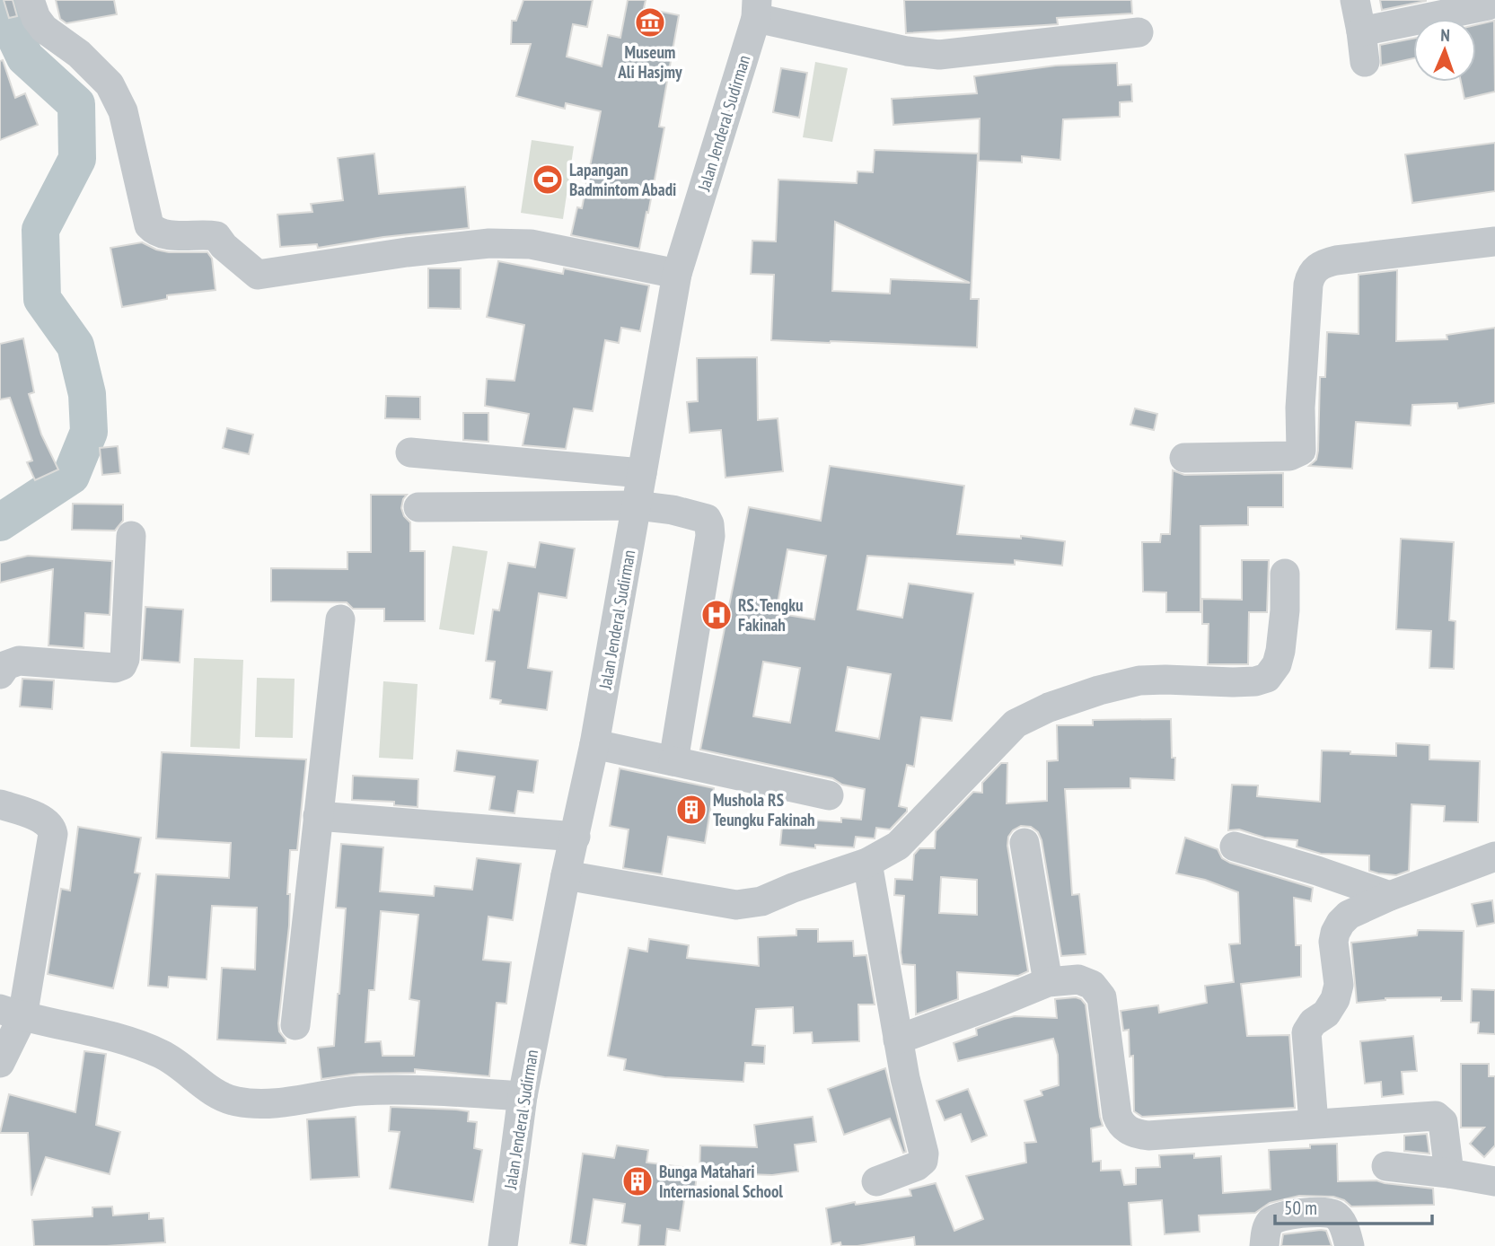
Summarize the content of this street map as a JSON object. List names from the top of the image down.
{
  "streets": {
    "street": ["Jalan Jenderal Sudirman"]
  },
  "places": {
    "museum": ["Museum Ali Hasjmy"],
    "sports": ["Lapangan Badmintom Abadi"],
    "hospital": ["RS. Tengku Fakinah"],
    "building": ["Mushola RS Teungku Fakinah", "Bunga Matahari Internasional School"]
  },
  "scale_bar": "50 m",
  "north": "top"
}
